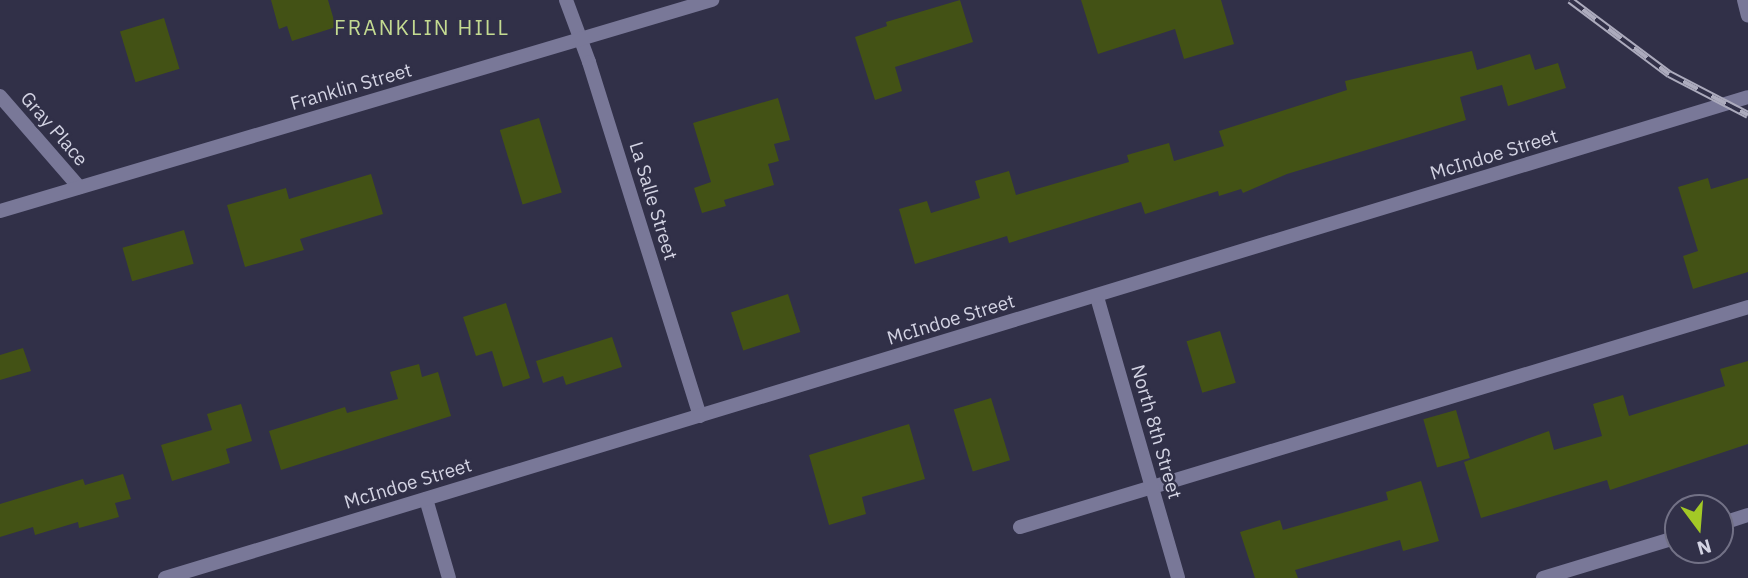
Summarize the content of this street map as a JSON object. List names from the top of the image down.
{
  "streets": {
    "street": [
      "Franklin Street",
      "Gray Place",
      "McIndoe Street",
      "La Salle Street",
      "North 8th Street"
    ]
  },
  "crossings": [
    ["Franklin Street", "Gray Place"],
    ["Franklin Street", "La Salle Street"],
    ["McIndoe Street", "La Salle Street"],
    ["McIndoe Street", "North 8th Street"]
  ],
  "districts": ["FRANKLIN HILL"],
  "north": "bottom"
}
